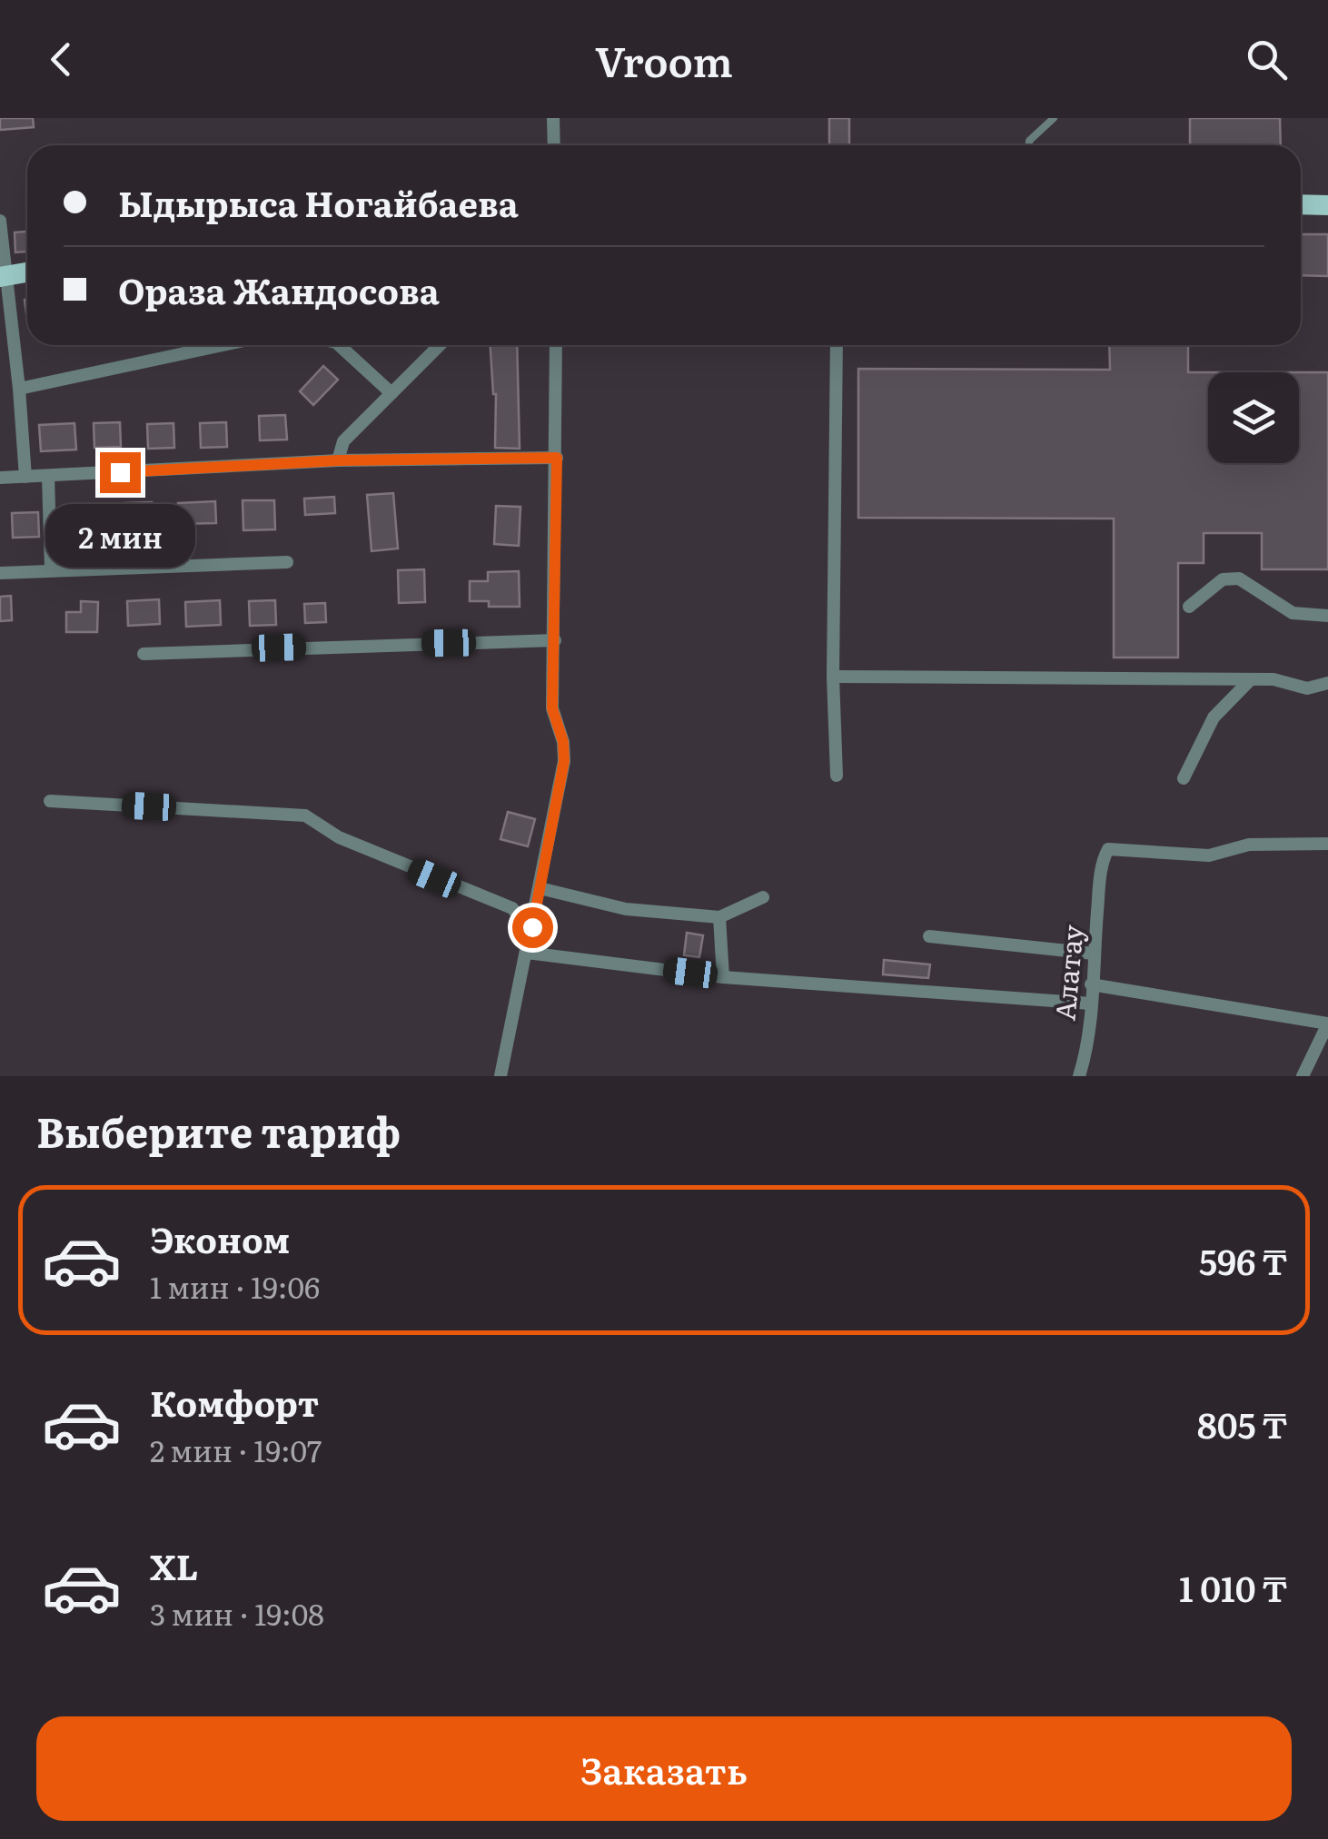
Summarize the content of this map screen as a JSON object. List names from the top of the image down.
{
  "streets": {
    "street": ["Алатау"]
  },
  "page": {
    "header": "Vroom",
    "banner": ["Ыдырыса Ногайбаева", "Ораза Жандосова"],
    "bubble": "2 мин",
    "heading": "Выберите тариф",
    "list": [
      {
        "name": "Эконом",
        "note": "1 мин · 19:06",
        "value": "596 ₸"
      },
      {
        "name": "Комфорт",
        "note": "2 мин · 19:07",
        "value": "805 ₸"
      },
      {
        "name": "XL",
        "note": "3 мин · 19:08",
        "value": "1 010 ₸"
      }
    ],
    "buttons": "Заказать"
  }
}
